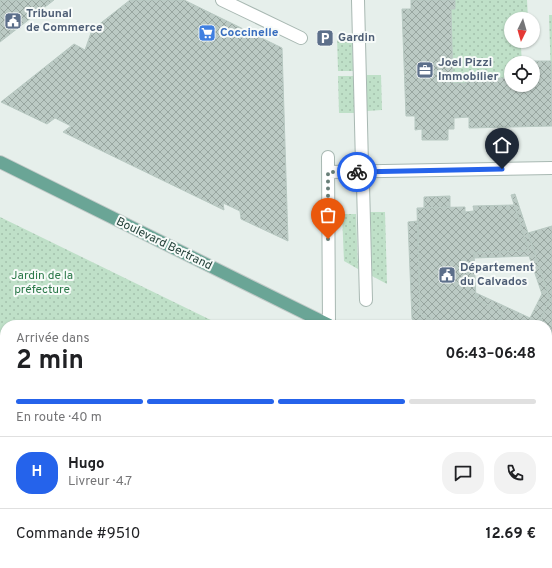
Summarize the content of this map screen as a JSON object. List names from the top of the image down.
{
  "streets": {
    "main road": ["Boulevard Bertrand"]
  },
  "parks": ["Jardin de la préfecture"],
  "places": {
    "public building": ["Tribunal de Commerce", "Département du Calvados"],
    "supermarket": ["Coccinelle"],
    "parking": ["Gardin"],
    "office": ["Joel Pizzi Immobilier"]
  },
  "north": "bottom",
  "page": {
    "heading": ["2 min", "Arrivée dans", "06:43–06:48"],
    "panel": [
      "Hugo",
      "Livreur · 4.7",
      "Commande #9510",
      "12.69 €"
    ],
    "bar": "En route · 40 m",
    "round": "H"
  }
}
